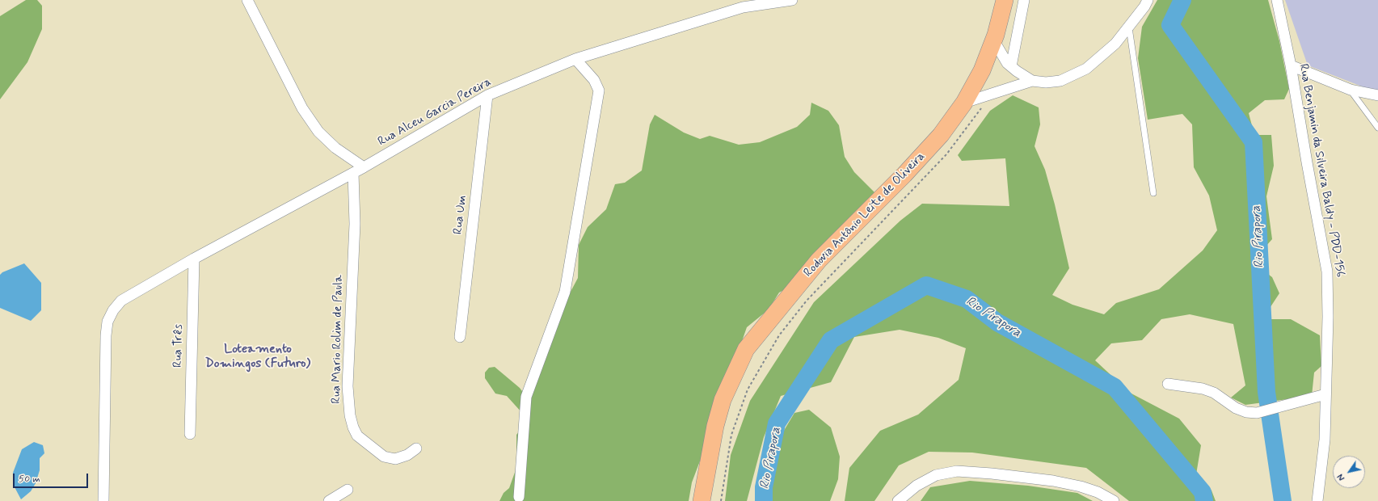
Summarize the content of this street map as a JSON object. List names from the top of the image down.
{
  "streets": {
    "main road": ["Rodovia Antônio Leite de Oliveira"],
    "street": [
      "Rua Alceu Garcia Pereira",
      "Rua Benjamin da Silveira Baldy - PDD-156",
      "Rua Um",
      "Rua Mario Rolim de Paula",
      "Rua Três"
    ]
  },
  "crossings": [
    ["Rua Alceu Garcia Pereira", "Rua Um"],
    ["Rua Alceu Garcia Pereira", "Rua Mario Rolim de Paula"],
    ["Rua Alceu Garcia Pereira", "Rua Três"]
  ],
  "districts": ["Loteamento Domingos (Futuro)"],
  "water": ["Rio Pirapora"],
  "scale_bar": "50 m",
  "north": "bottom left"
}
